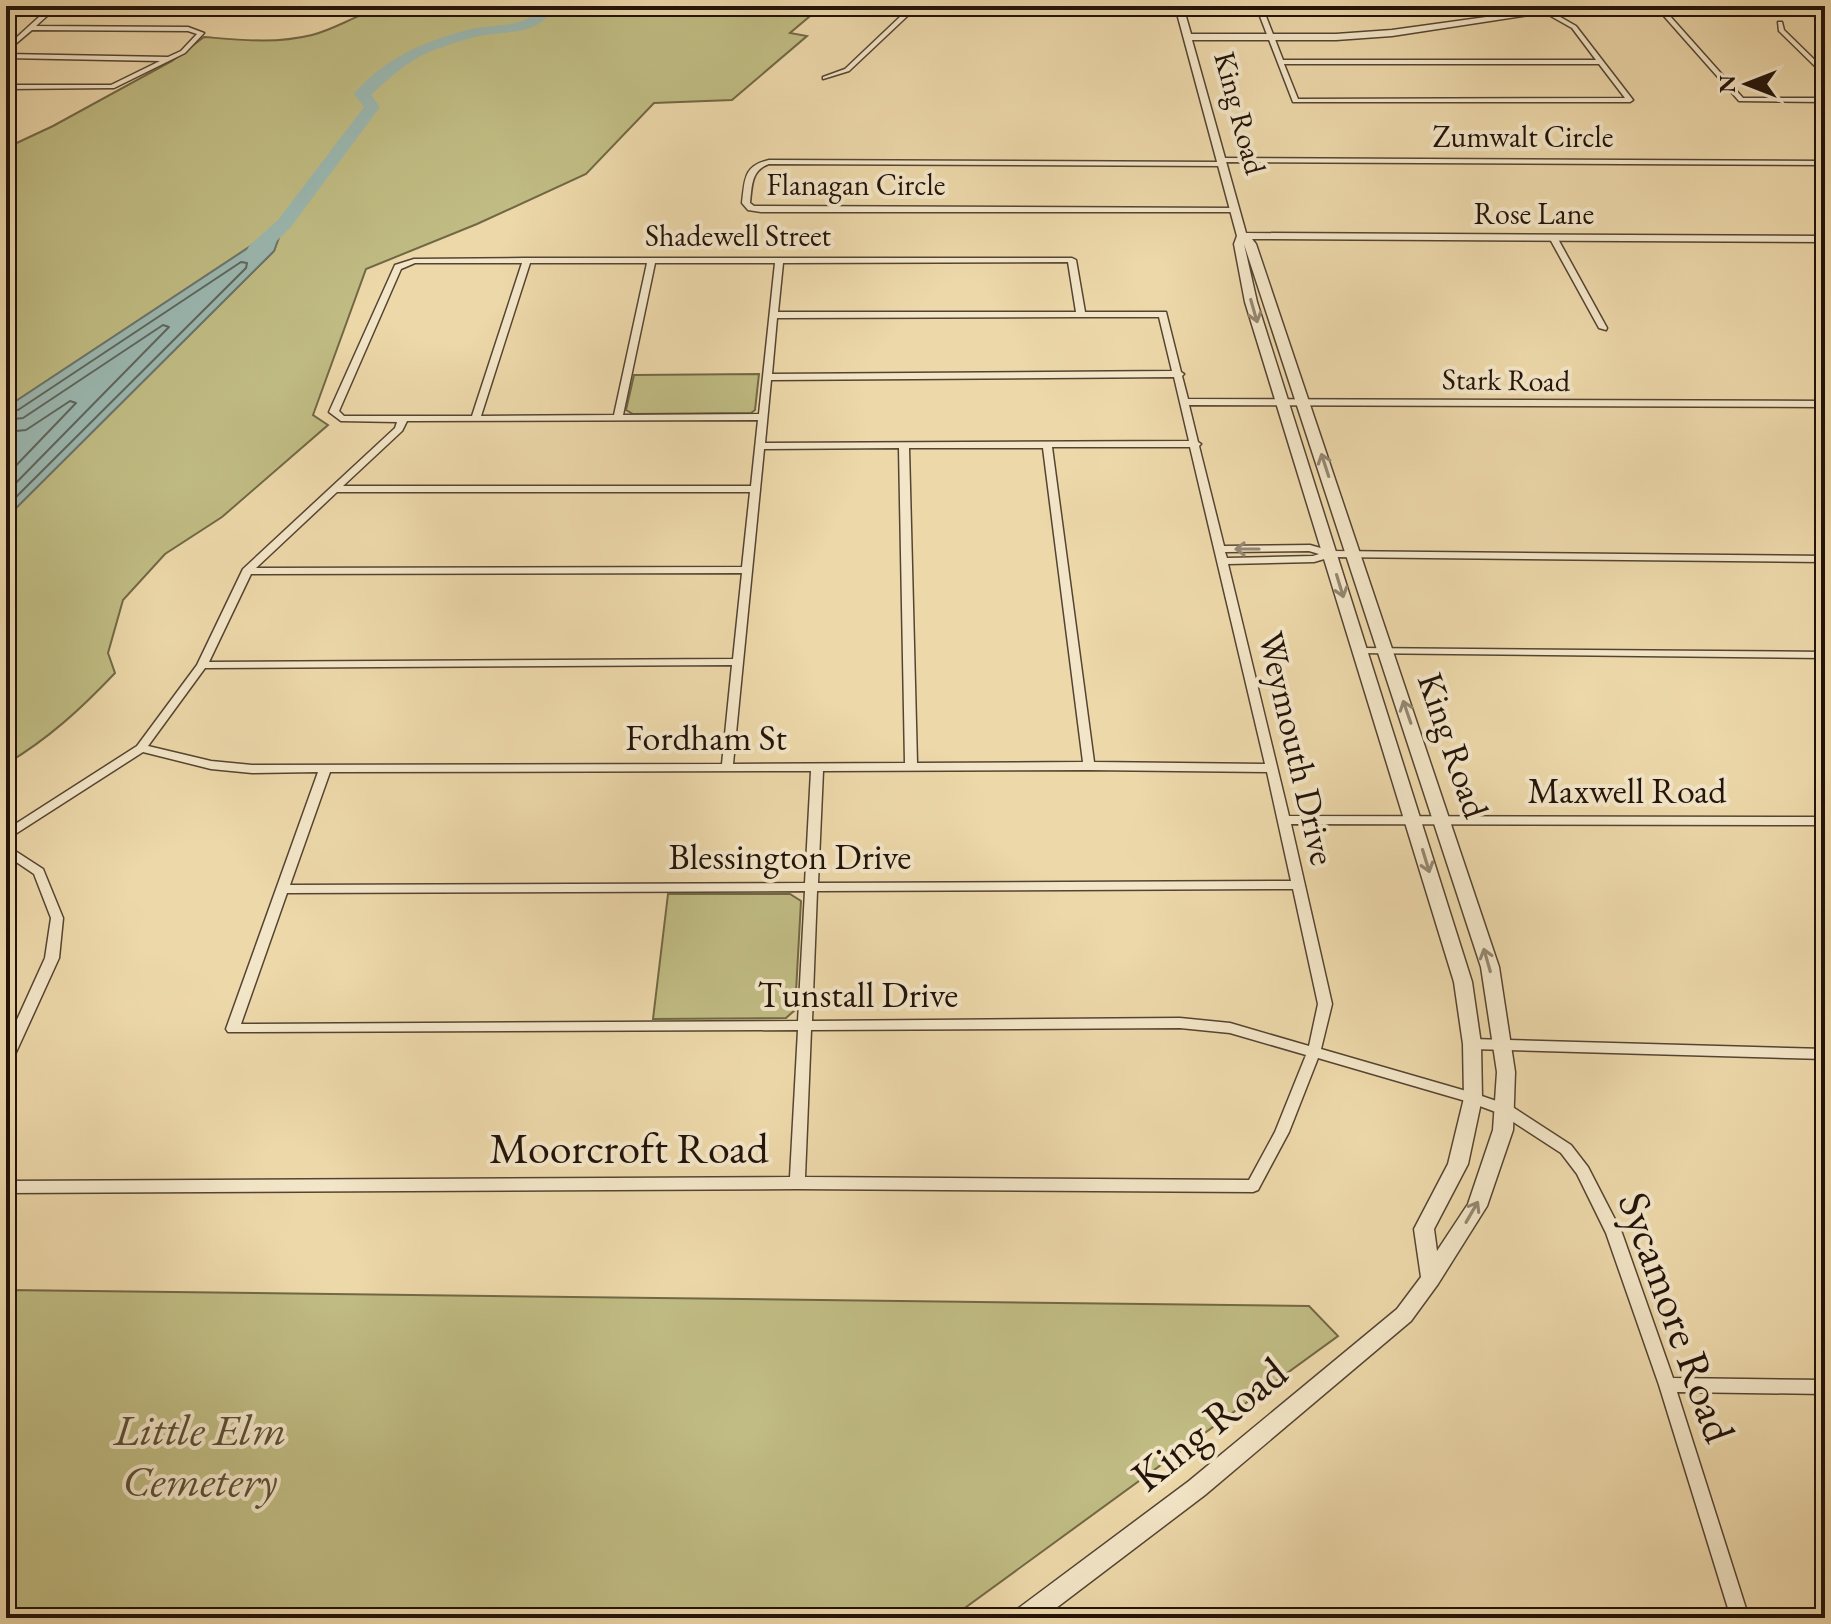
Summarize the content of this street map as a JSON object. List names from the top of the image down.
{
  "streets": {
    "street": [
      "King Road",
      "Zumwalt Circle",
      "Flanagan Circle",
      "Rose Lane",
      "Shadewell Street",
      "Stark Road",
      "Fordham St",
      "Weymouth Drive",
      "Maxwell Road",
      "Blessington Drive",
      "Tunstall Drive",
      "Moorcroft Road",
      "Sycamore Road"
    ]
  },
  "crossings": [
    ["King Road", "Zumwalt Circle"],
    ["King Road", "Flanagan Circle"],
    ["King Road", "Rose Lane"],
    ["King Road", "Stark Road"],
    ["King Road", "Maxwell Road"],
    ["King Road", "Tunstall Drive"],
    ["King Road", "Sycamore Road"],
    ["Zumwalt Circle", "Flanagan Circle"],
    ["Shadewell Street", "Weymouth Drive"],
    ["Stark Road", "Weymouth Drive"],
    ["Fordham St", "Weymouth Drive"],
    ["Weymouth Drive", "Maxwell Road"],
    ["Weymouth Drive", "Blessington Drive"],
    ["Weymouth Drive", "Tunstall Drive"],
    ["Weymouth Drive", "Moorcroft Road"],
    ["Blessington Drive", "Tunstall Drive"],
    ["Tunstall Drive", "Sycamore Road"]
  ],
  "parks": ["Little Elm Cemetery"],
  "north": "left"
}
